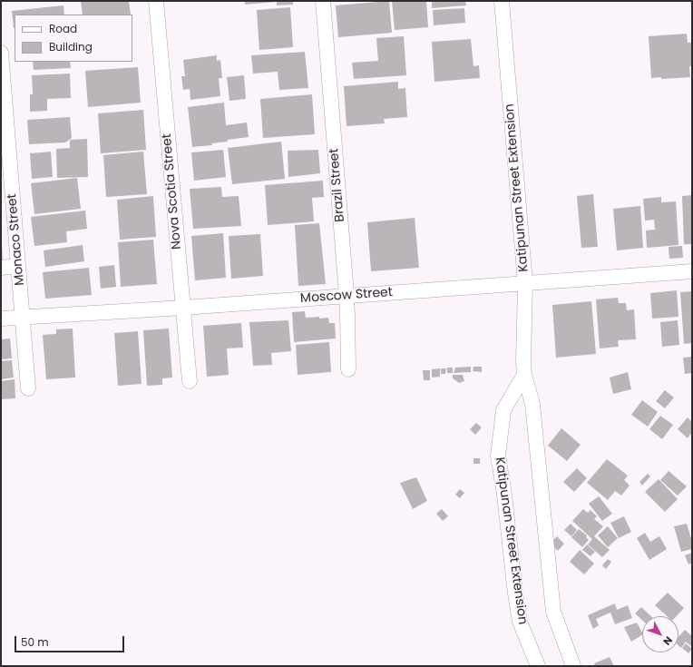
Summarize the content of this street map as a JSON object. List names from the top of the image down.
{
  "streets": {
    "street": [
      "Brazil Street",
      "Katipunan Street Extension",
      "Nova Scotia Street",
      "Monaco Street",
      "Moscow Street"
    ]
  },
  "crossings": [
    ["Brazil Street", "Moscow Street"],
    ["Katipunan Street Extension", "Moscow Street"],
    ["Nova Scotia Street", "Moscow Street"],
    ["Monaco Street", "Moscow Street"]
  ],
  "legend": ["Road", "Building"],
  "scale_bar": "50 m",
  "north": "bottom right"
}
